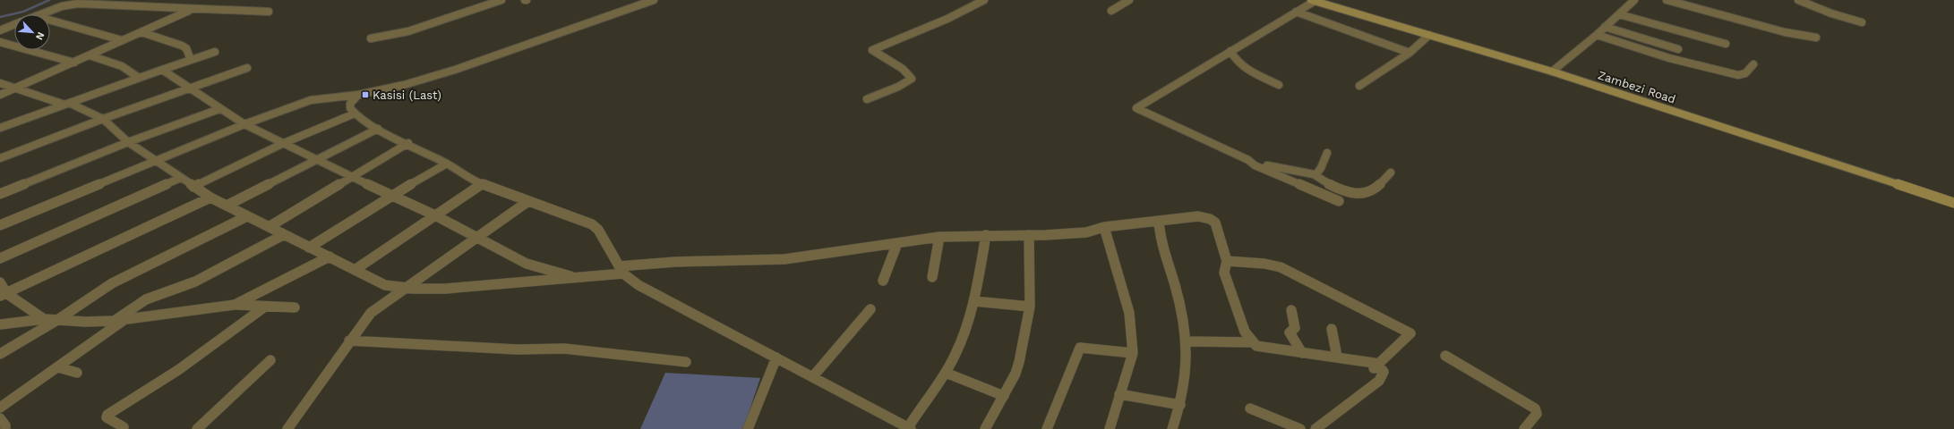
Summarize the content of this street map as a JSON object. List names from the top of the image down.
{
  "streets": {
    "main road": ["Zambezi Road"]
  },
  "places": {
    "transit": ["Kasisi (Last)"]
  },
  "north": "bottom right"
}
